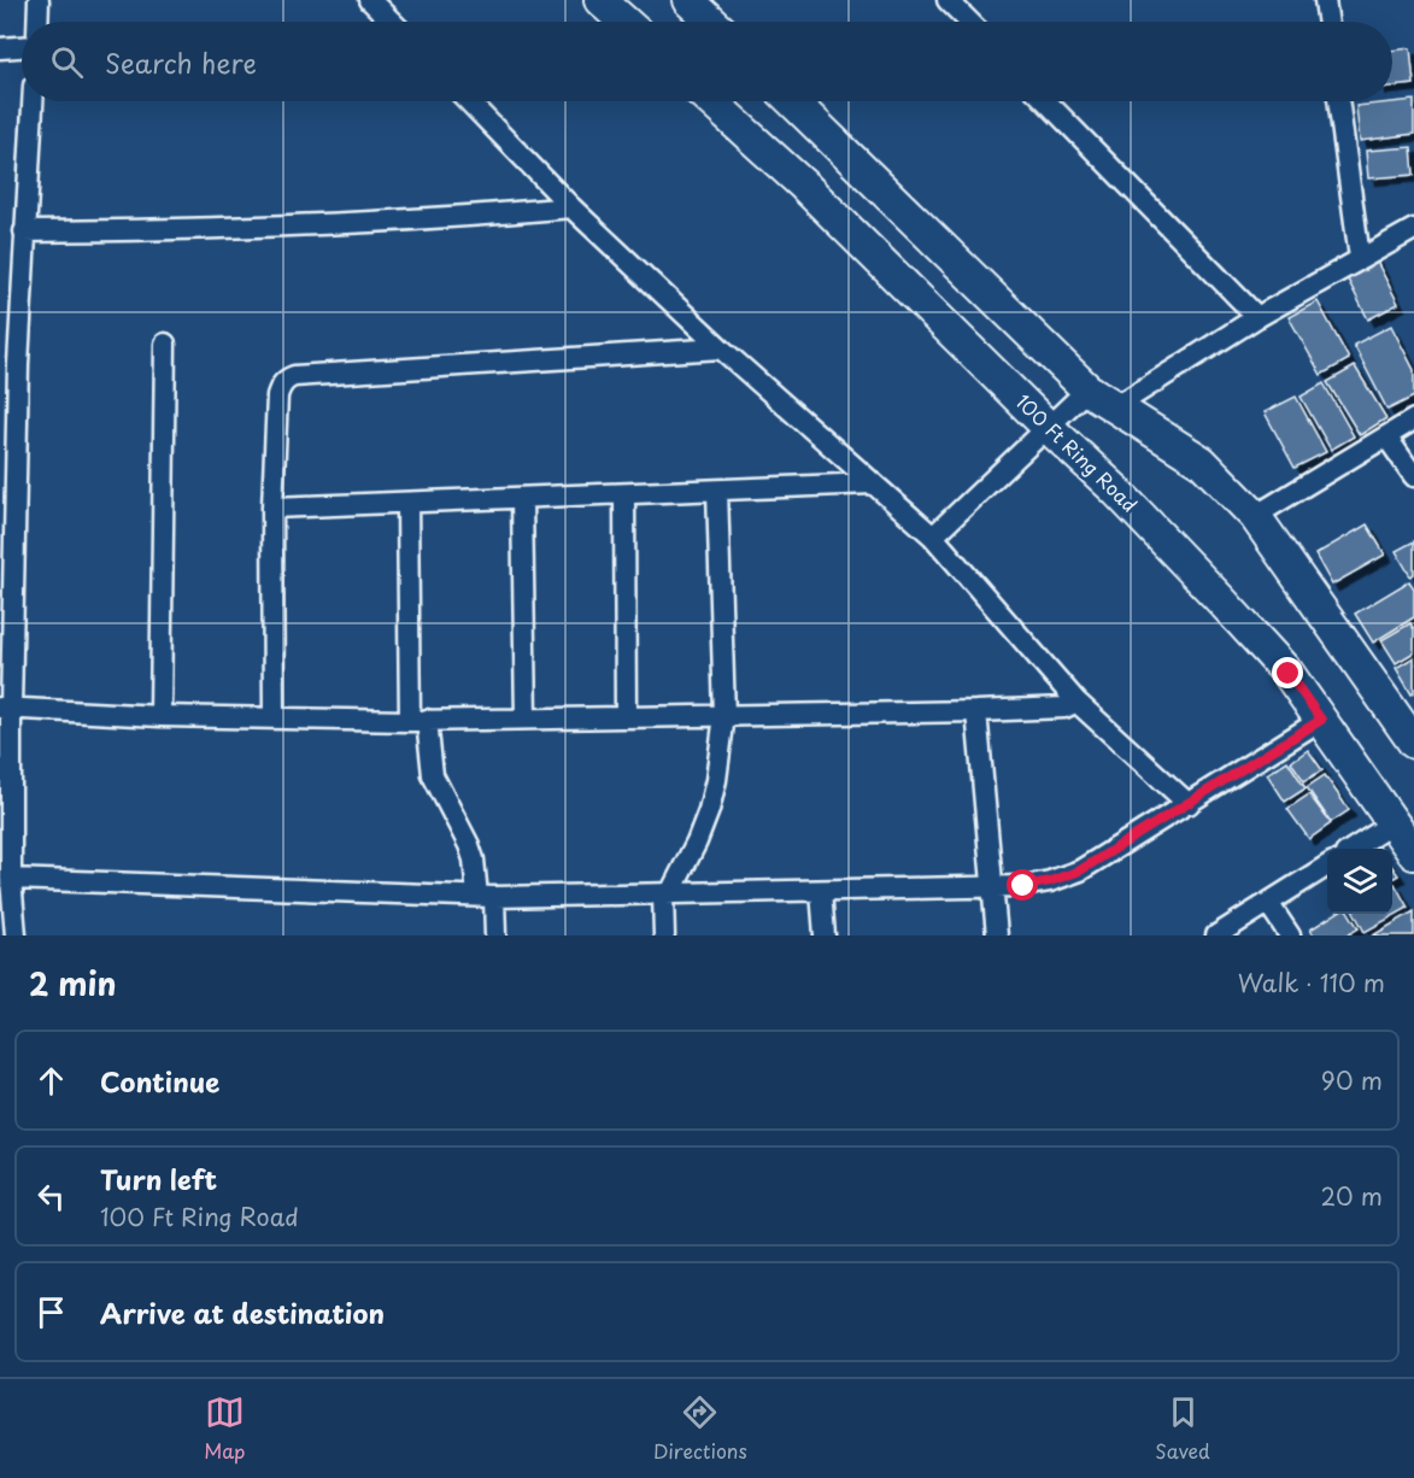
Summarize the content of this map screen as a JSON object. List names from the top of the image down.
{
  "streets": {
    "main road": ["100 Ft Ring Road"]
  },
  "page": {
    "search": "Search here",
    "heading": ["2 min", "Walk · 110 m"],
    "list": [
      ["Continue", "90 m"],
      ["Turn left", "100 Ft Ring Road", "20 m"],
      "Arrive at destination"
    ],
    "nav": ["Map", "Directions", "Saved"]
  }
}
